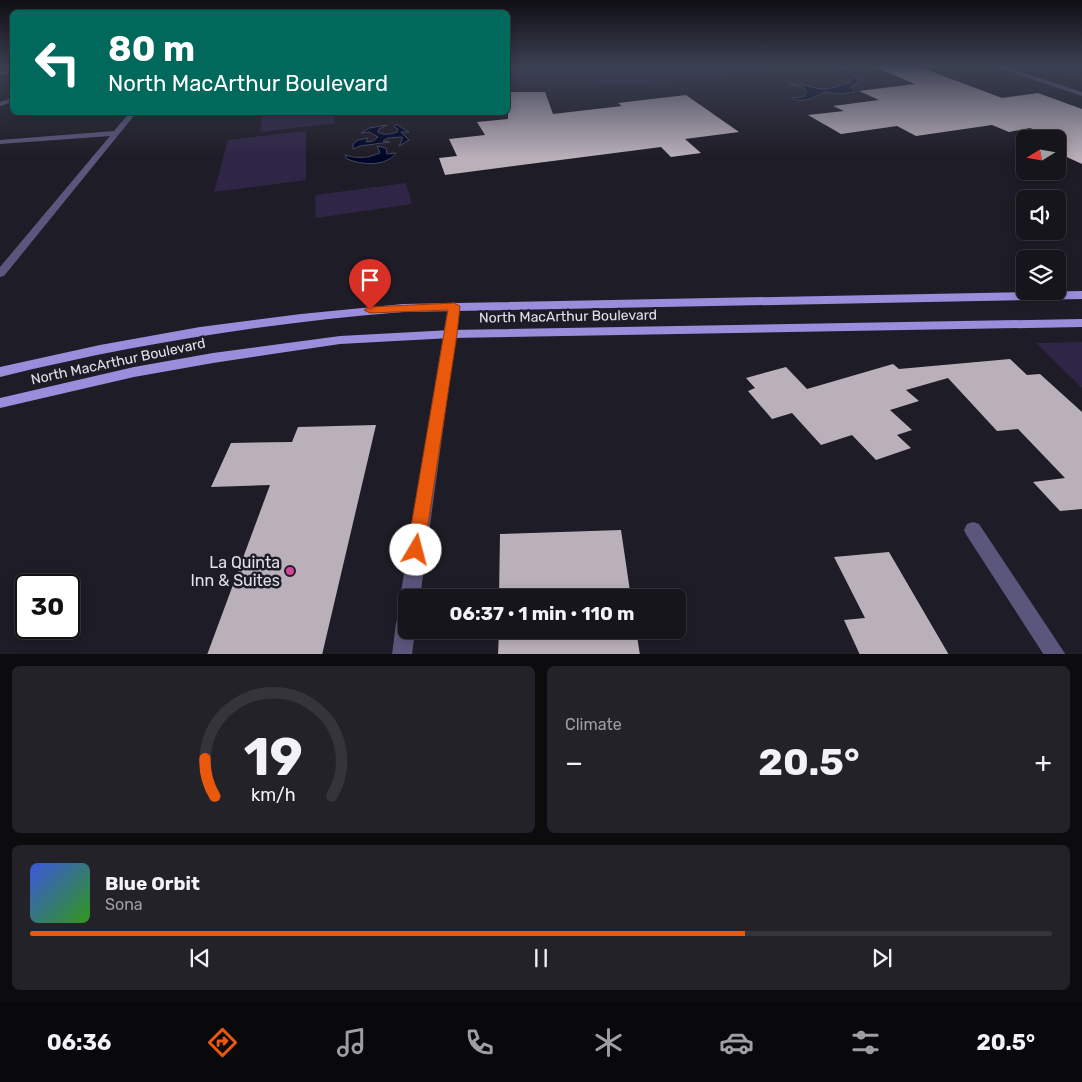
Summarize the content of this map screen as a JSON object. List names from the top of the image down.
{
  "streets": {
    "main road": ["North MacArthur Boulevard"]
  },
  "places": ["La Quinta Inn & Suites"],
  "north": "left",
  "page": {
    "turn": ["80 m", "North MacArthur Boulevard"],
    "limit": "30",
    "trip": "06:37 · 1 min · 110 m",
    "tile": "Climate",
    "heat": ["−", "20.5°", "+"],
    "song": ["Blue Orbit", "Sona"],
    "tabs": ["06:36", "20.5°"],
    "gauge": ["19", "km/h"]
  }
}
